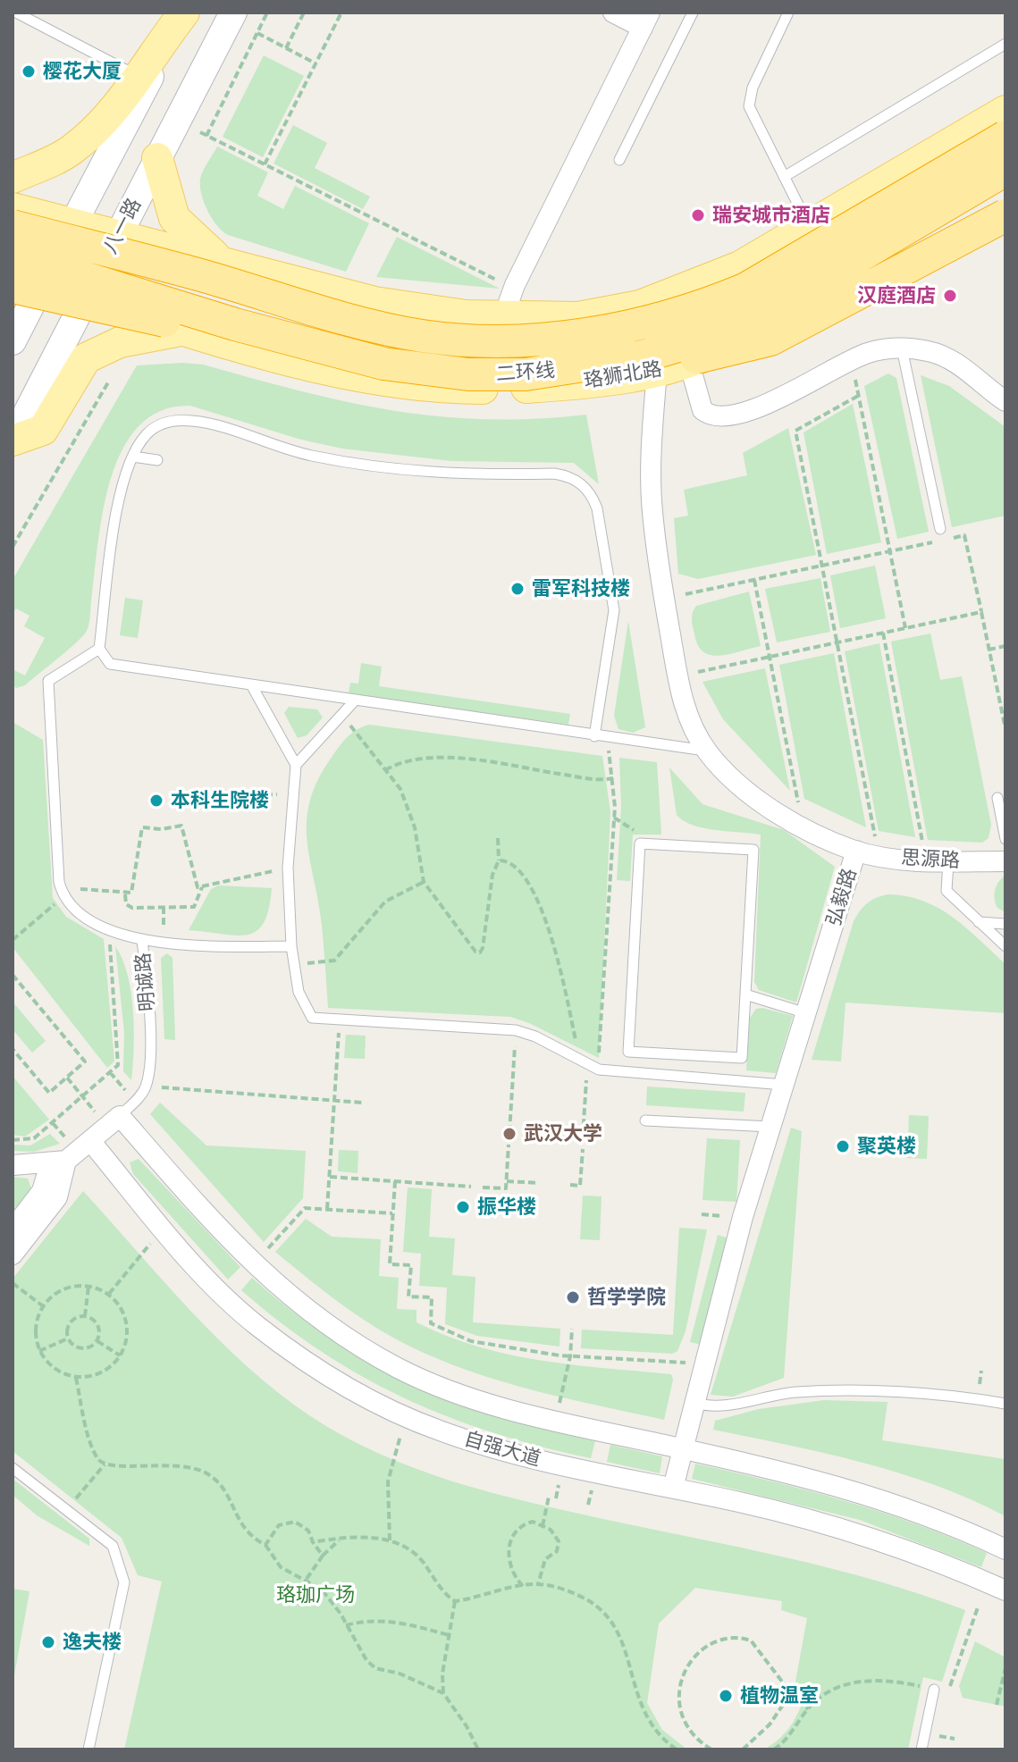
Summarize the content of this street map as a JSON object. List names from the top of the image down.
{
  "streets": {
    "highway": ["二环线"],
    "main road": ["八一路", "珞狮北路"],
    "street": ["思源路", "弘毅路", "自强大道"],
    "lane": ["明诚路"]
  },
  "crossings": [
    ["八一路", "珞狮北路"],
    ["珞狮北路", "弘毅路"],
    ["思源路", "弘毅路"],
    ["弘毅路", "自强大道"]
  ],
  "parks": ["珞珈广场"],
  "places": [
    "樱花大厦",
    "瑞安城市酒店",
    "汉庭酒店",
    "雷军科技楼",
    "本科生院楼",
    "武汉大学",
    "聚英楼",
    "振华楼",
    "哲学学院",
    "逸夫楼",
    "植物温室"
  ]
}
